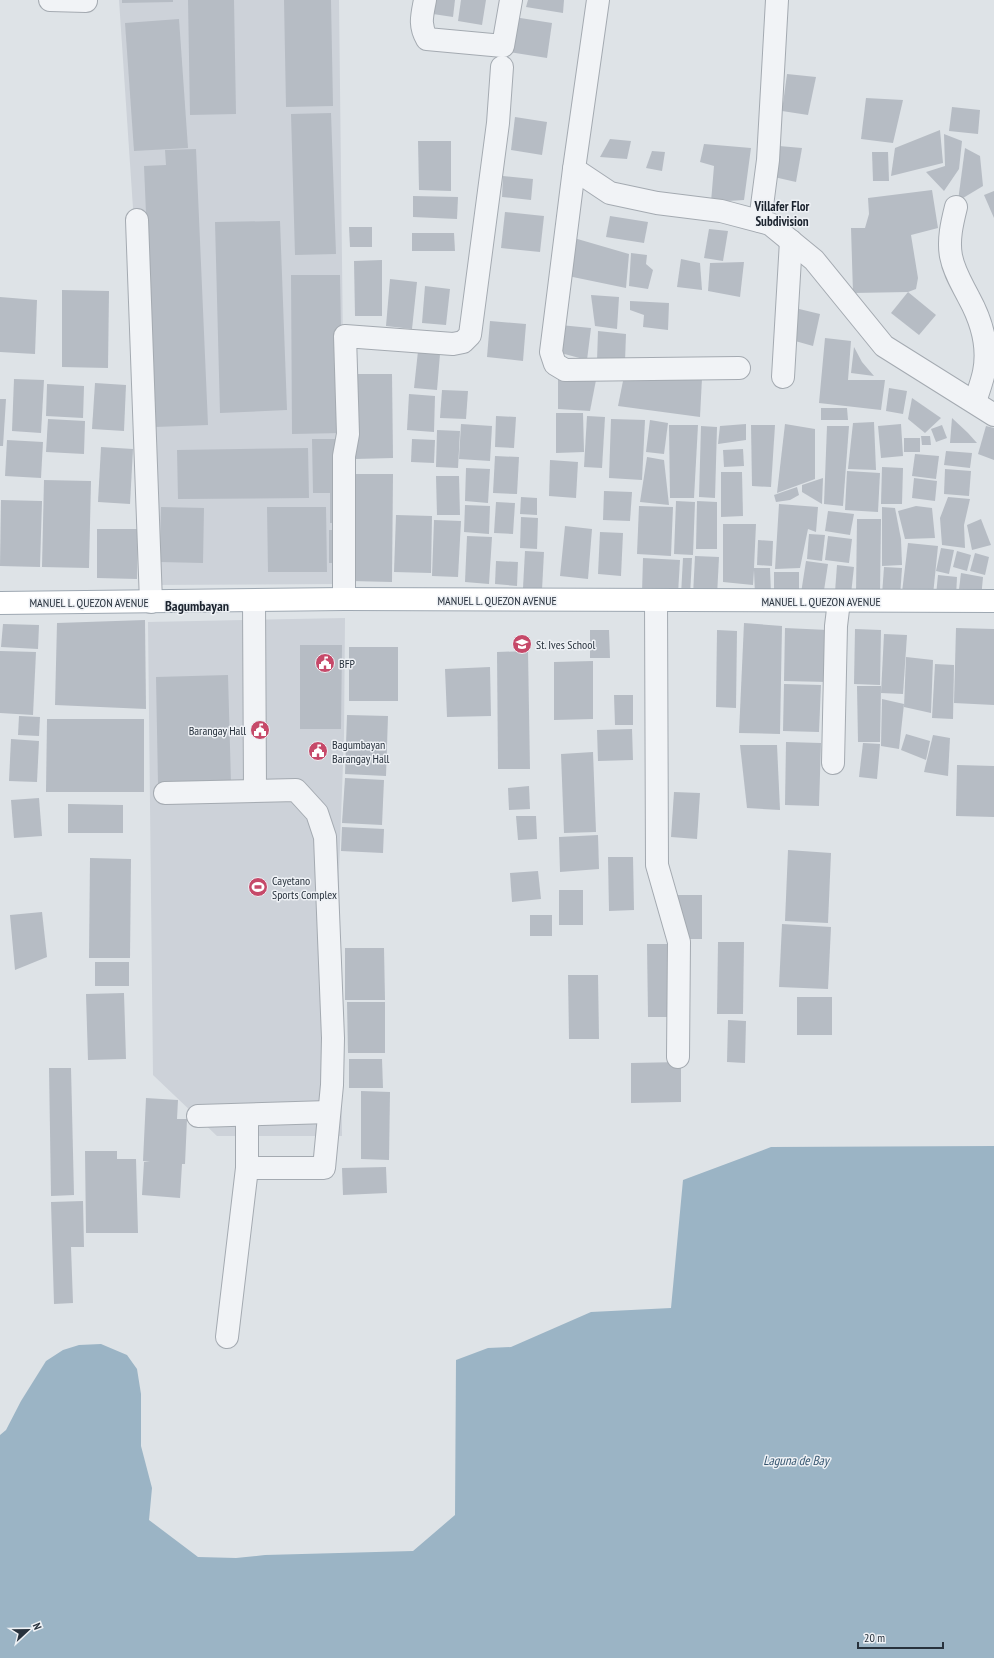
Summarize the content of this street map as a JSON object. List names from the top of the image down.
{
  "streets": {
    "main road": ["MANUEL L. QUEZON AVENUE"]
  },
  "districts": ["Villafer Flor Subdivision", "Bagumbayan"],
  "water": ["Laguna de Bay"],
  "places": {
    "school or university": ["St. Ives School"],
    "public building": ["BFP", "Barangay Hall", "Bagumbayan Barangay Hall"],
    "sports": ["Cayetano Sports Complex"]
  },
  "scale_bar": "20 m",
  "north": "right"
}
